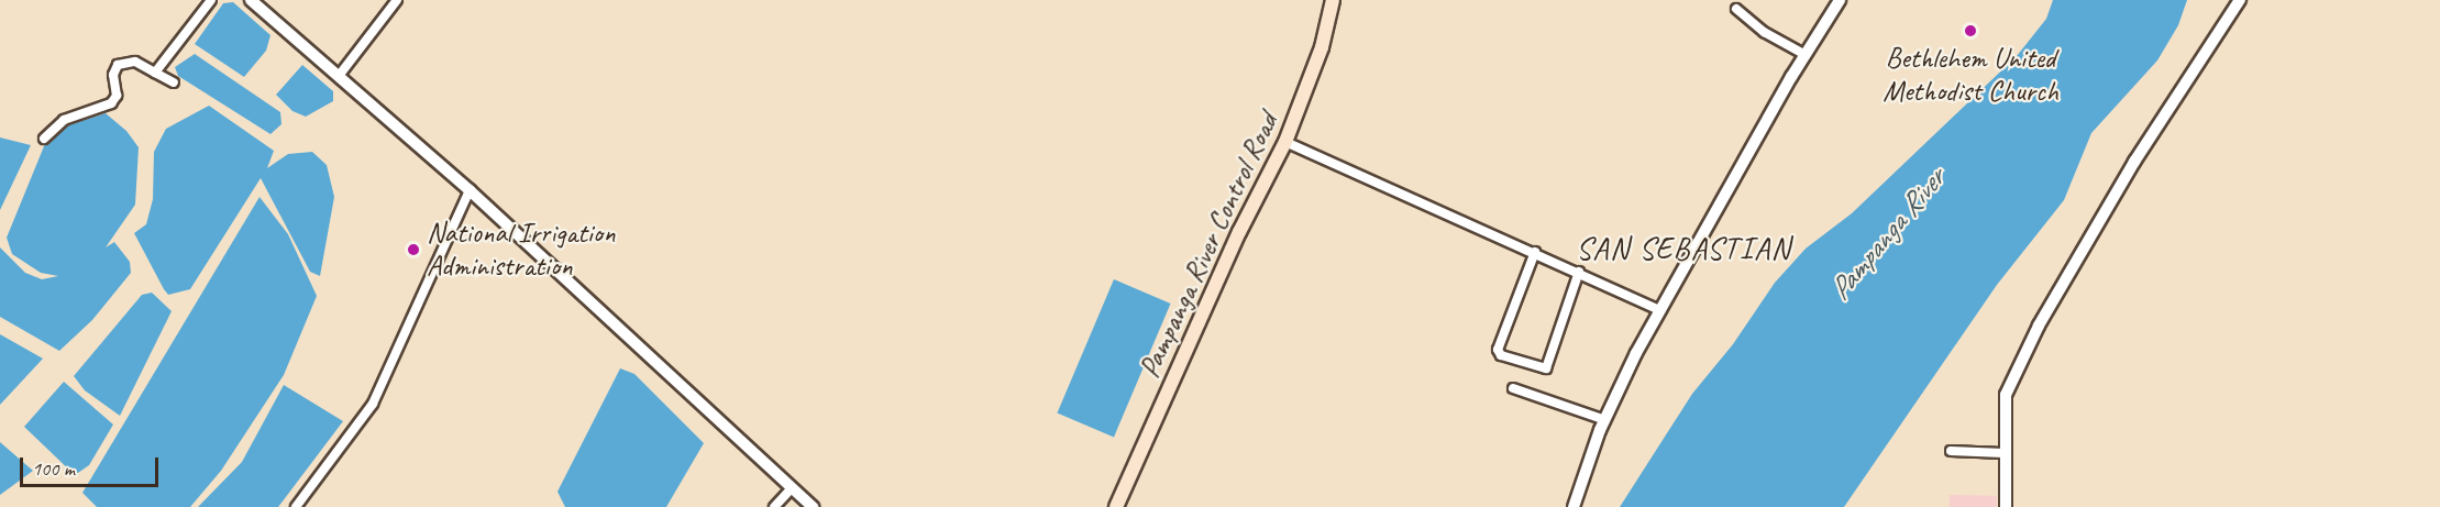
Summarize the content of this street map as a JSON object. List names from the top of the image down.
{
  "streets": {
    "main road": ["Pampanga River Control Road"]
  },
  "districts": ["SAN SEBASTIAN"],
  "water": ["Pampanga River"],
  "places": ["Bethlehem United Methodist Church", "National Irrigation Administration"],
  "scale_bar": "100 m"
}
